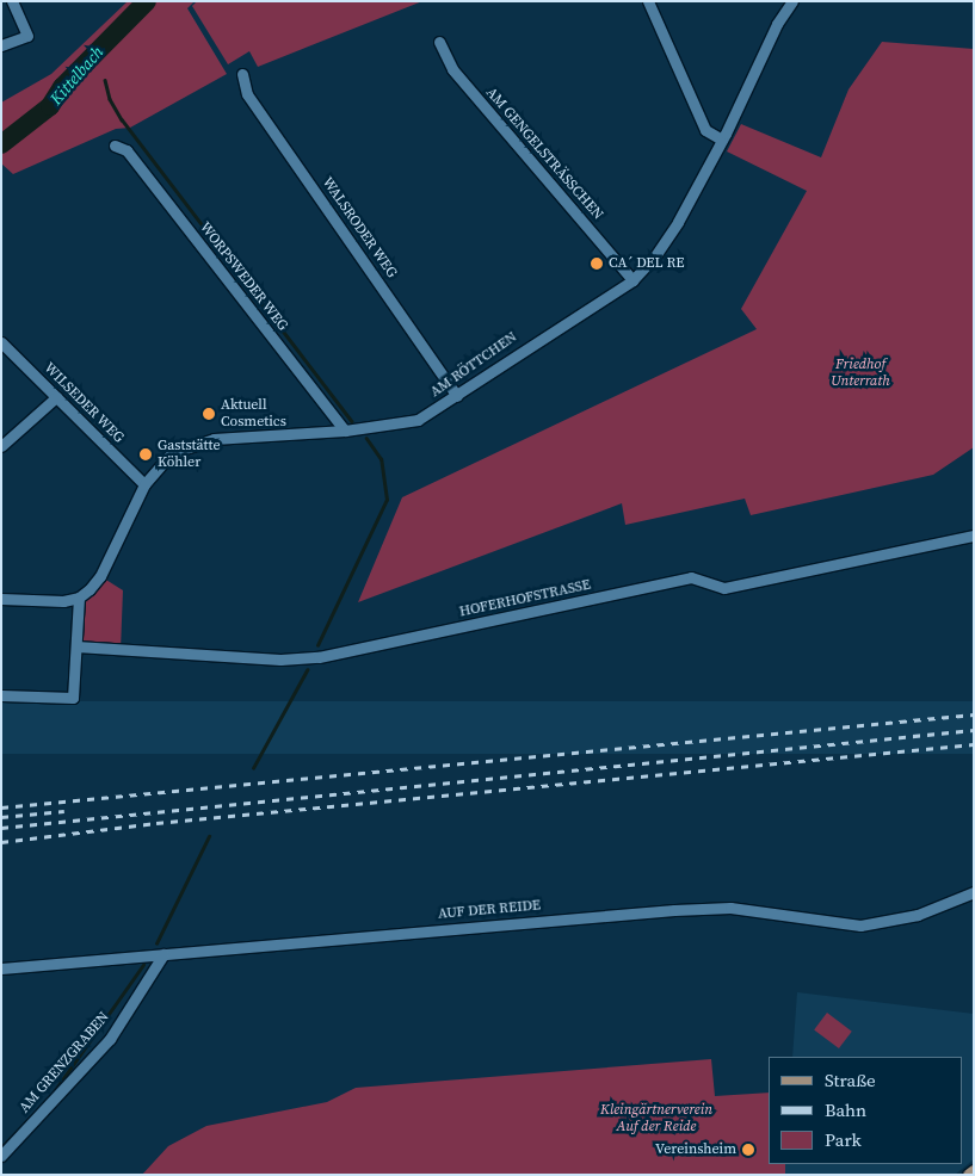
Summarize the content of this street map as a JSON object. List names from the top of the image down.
{
  "streets": {
    "street": [
      "AM GENGELSTRÄSSCHEN",
      "WALSRODER WEG",
      "WORPSWEDER WEG",
      "AM RÖTTCHEN",
      "WILSEDER WEG",
      "HOFERHOFSTRASSE",
      "AUF DER REIDE",
      "AM GRENZGRABEN"
    ]
  },
  "crossings": [
    ["AM GENGELSTRÄSSCHEN", "AM RÖTTCHEN"],
    ["WALSRODER WEG", "AM RÖTTCHEN"],
    ["WORPSWEDER WEG", "AM RÖTTCHEN"],
    ["AM RÖTTCHEN", "WILSEDER WEG"],
    ["AUF DER REIDE", "AM GRENZGRABEN"]
  ],
  "water": ["Kittelbach"],
  "parks": ["Friedhof Unterrath", "Kleingärtnerverein Auf der Reide"],
  "places": [
    "CA´ DEL RE",
    "Aktuell Cosmetics",
    "Gaststätte Köhler",
    "Vereinsheim"
  ],
  "legend": ["Straße", "Bahn", "Park"]
}
